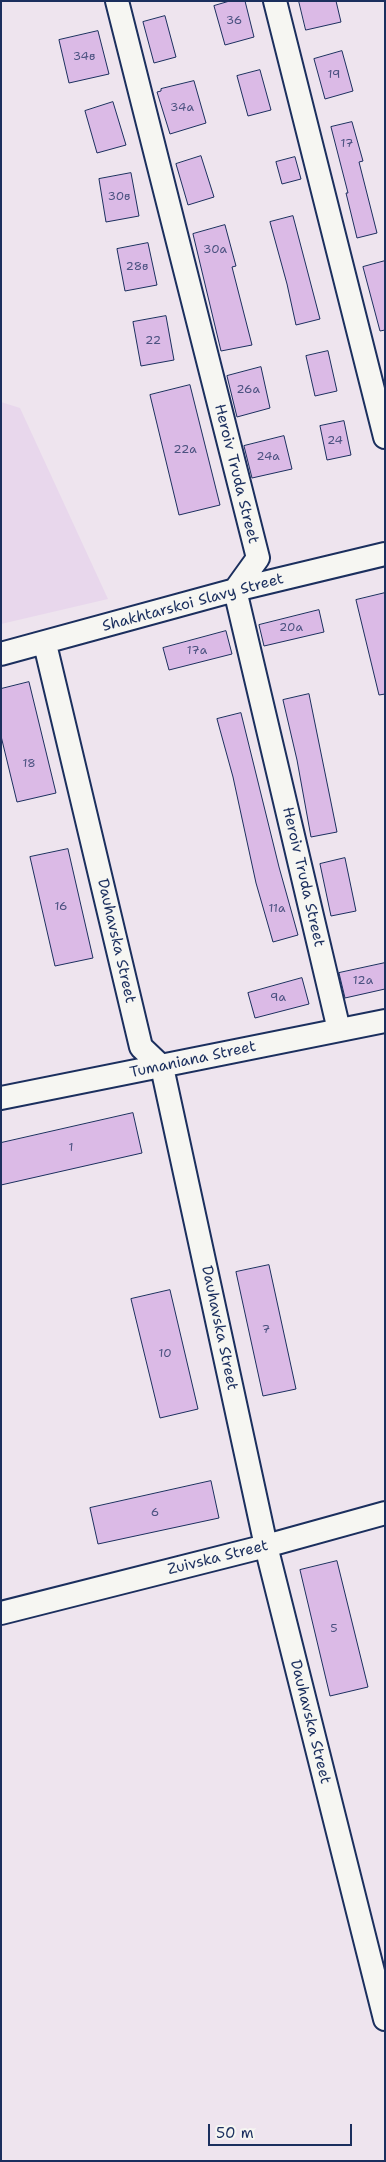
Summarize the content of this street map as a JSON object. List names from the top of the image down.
{
  "streets": {
    "street": [
      "Heroiv Truda Street",
      "Shakhtarskoi Slavy Street",
      "Dauhavska Street",
      "Tumaniana Street",
      "Zuivska Street"
    ]
  },
  "crossings": [
    ["Heroiv Truda Street", "Shakhtarskoi Slavy Street"],
    ["Heroiv Truda Street", "Tumaniana Street"],
    ["Shakhtarskoi Slavy Street", "Dauhavska Street"],
    ["Dauhavska Street", "Tumaniana Street"],
    ["Dauhavska Street", "Zuivska Street"]
  ],
  "house_numbers": [
    "36",
    "34в",
    "19",
    "34а",
    "17",
    "30в",
    "30а",
    "28в",
    "22",
    "26а",
    "24",
    "22а",
    "24а",
    "20а",
    "17а",
    "18",
    "16",
    "11а",
    "12а",
    "9а",
    "1",
    "7",
    "10",
    "6",
    "5"
  ],
  "scale_bar": "50 m"
}
